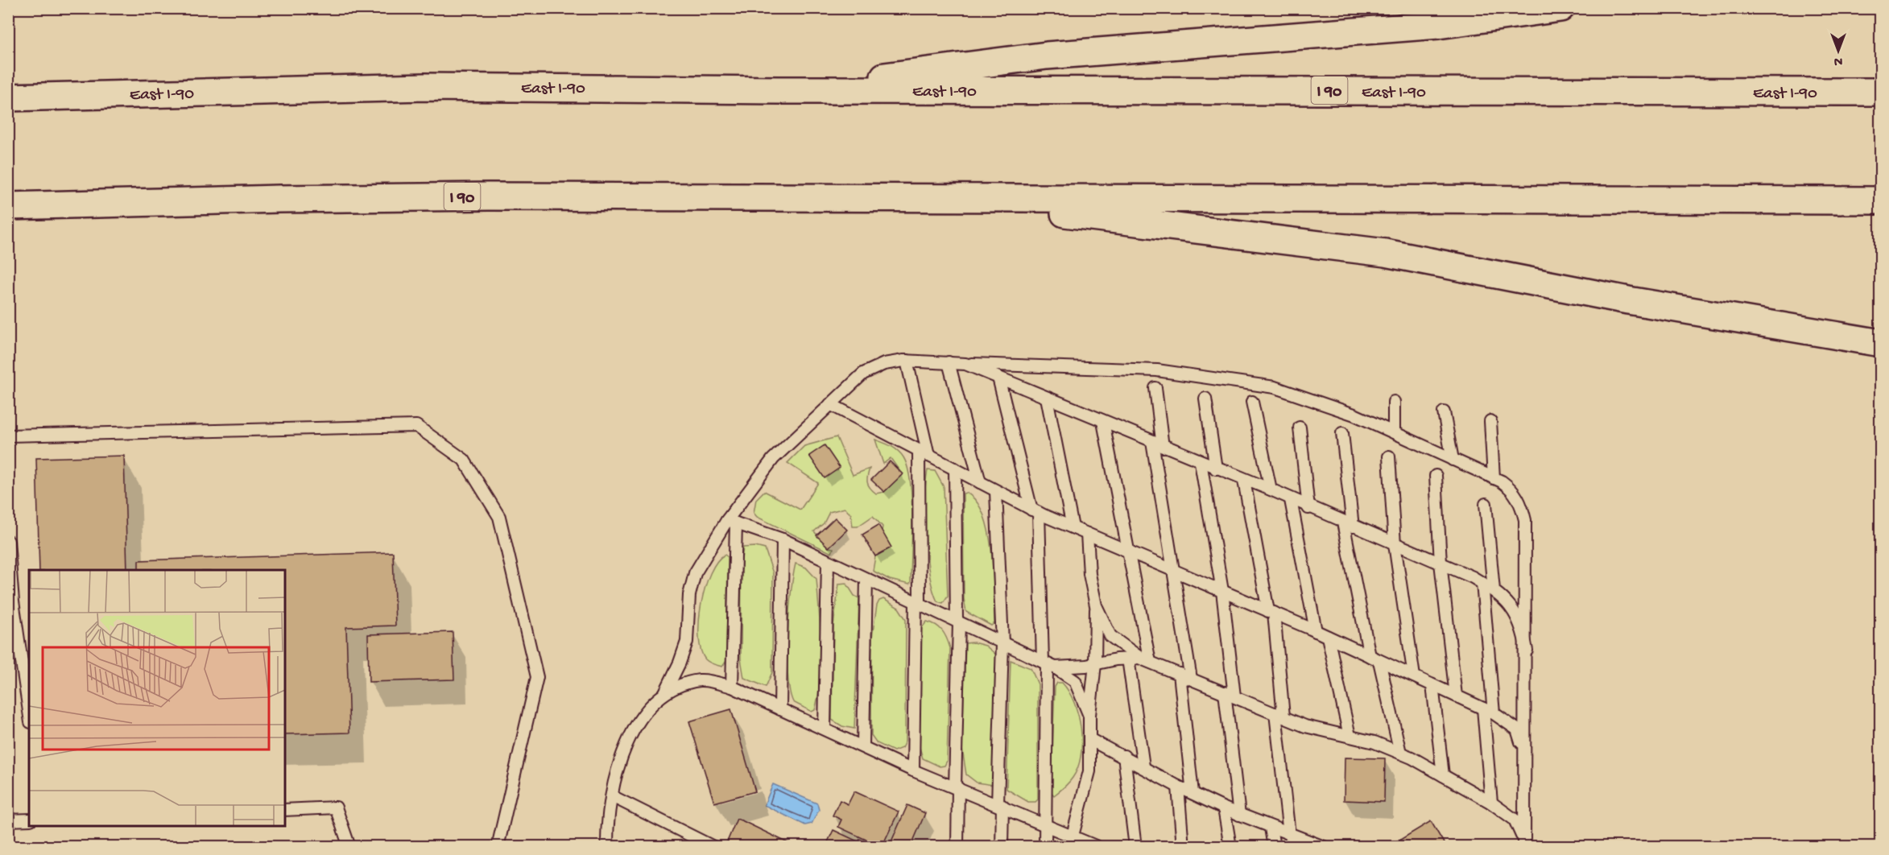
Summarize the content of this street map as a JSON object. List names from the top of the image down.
{
  "streets": {
    "highway": ["East I-90", "I 90"]
  },
  "north": "bottom"
}
